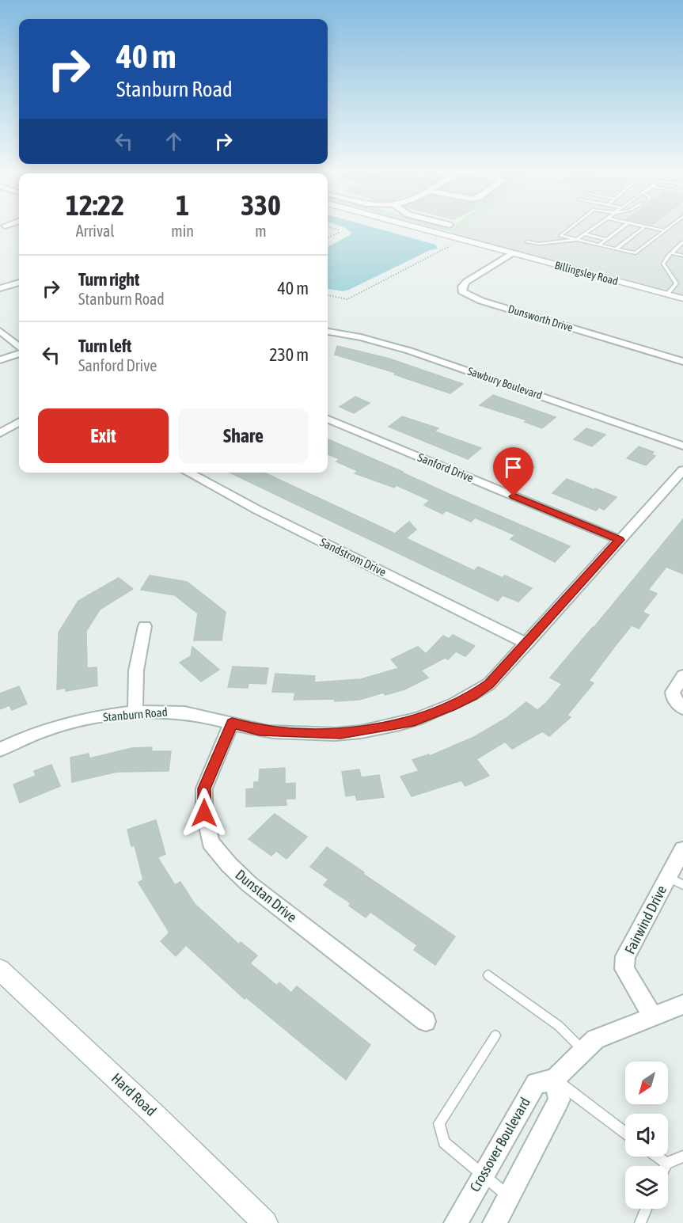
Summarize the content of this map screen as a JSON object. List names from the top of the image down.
{
  "streets": {
    "street": [
      "Billingsley Road",
      "Dunsworth Drive",
      "Sawbury Boulevard",
      "Sanford Drive",
      "Sandstrom Drive",
      "Stanburn Road",
      "Dunstan Drive",
      "Fairwind Drive",
      "Hard Road",
      "Crossover Boulevard"
    ]
  },
  "crossings": [
    ["Billingsley Road", "Dunsworth Drive"],
    ["Sanford Drive", "Stanburn Road"],
    ["Sandstrom Drive", "Stanburn Road"],
    ["Stanburn Road", "Dunstan Drive"],
    ["Fairwind Drive", "Crossover Boulevard"]
  ],
  "north": "bottom left",
  "page": {
    "turn": ["40 m", "Stanburn Road"],
    "eta": [
      "12:22",
      "Arrival",
      "1",
      "min",
      "330",
      "m"
    ],
    "list": [
      {
        "name": "Turn right",
        "note": "Stanburn Road",
        "value": "40 m"
      },
      {
        "name": "Turn left",
        "note": "Sanford Drive",
        "value": "230 m"
      }
    ],
    "buttons": ["Exit", "Share"]
  }
}
